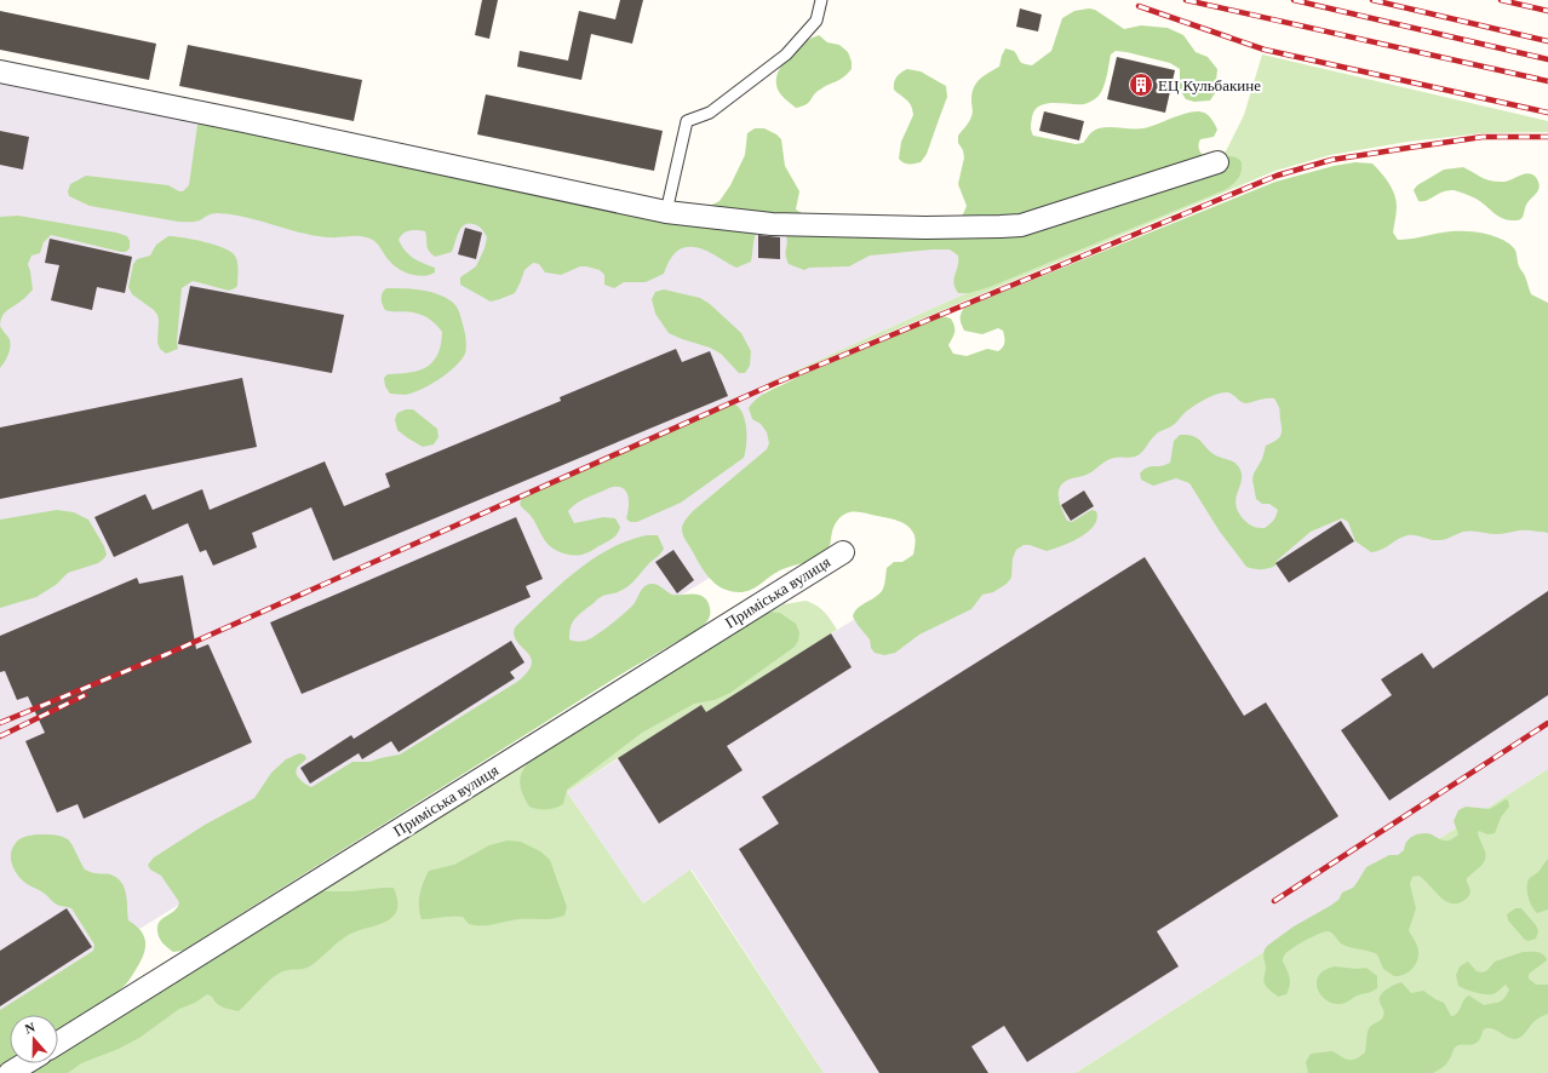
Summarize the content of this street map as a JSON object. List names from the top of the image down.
{
  "streets": {
    "street": ["Приміська вулиця"]
  },
  "places": {
    "building": ["ЕЦ Кульбакине"]
  },
  "north": "top"
}
